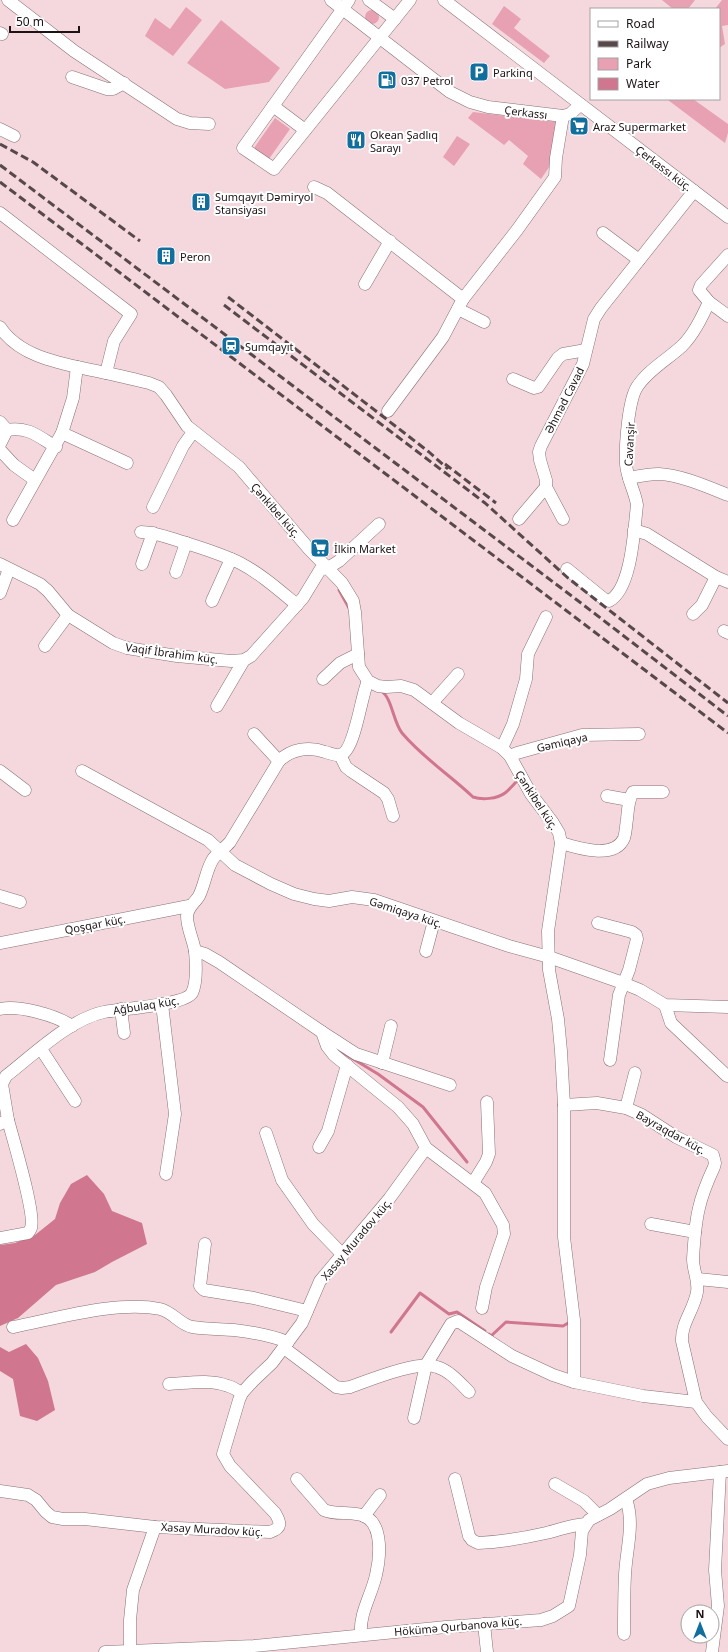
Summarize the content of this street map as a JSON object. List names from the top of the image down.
{
  "streets": {
    "street": [
      "Çerkassı",
      "Çerkassı küç.",
      "Əhməd Cavad",
      "Cavanşir",
      "Çənkibel küç.",
      "Vaqif İbrahim küç.",
      "Gəmiqaya",
      "Gəmiqaya küç.",
      "Qoşqar küç.",
      "Ağbulaq küç.",
      "Bayraqdar küç.",
      "Xasay Muradov küç.",
      "Hökümə Qurbanova küç."
    ]
  },
  "crossings": [
    ["Çerkassı", "Çerkassı küç."],
    ["Çerkassı küç.", "Əhməd Cavad"],
    ["Çənkibel küç.", "Gəmiqaya"],
    ["Çənkibel küç.", "Gəmiqaya küç."],
    ["Çənkibel küç.", "Bayraqdar küç."],
    ["Qoşqar küç.", "Ağbulaq küç."]
  ],
  "places": {
    "parking": ["Parkinq"],
    "fuel station": ["037 Petrol"],
    "supermarket": ["Araz Supermarket", "İlkin Market"],
    "restaurant": ["Okean Şadlıq Sarayı"],
    "building": ["Sumqayıt Dəmiryol Stansiyası", "Peron"],
    "station": ["Sumqayıt"]
  },
  "legend": [
    "Road",
    "Railway",
    "Park",
    "Water"
  ],
  "scale_bar": "50 m",
  "north": "top"
}
